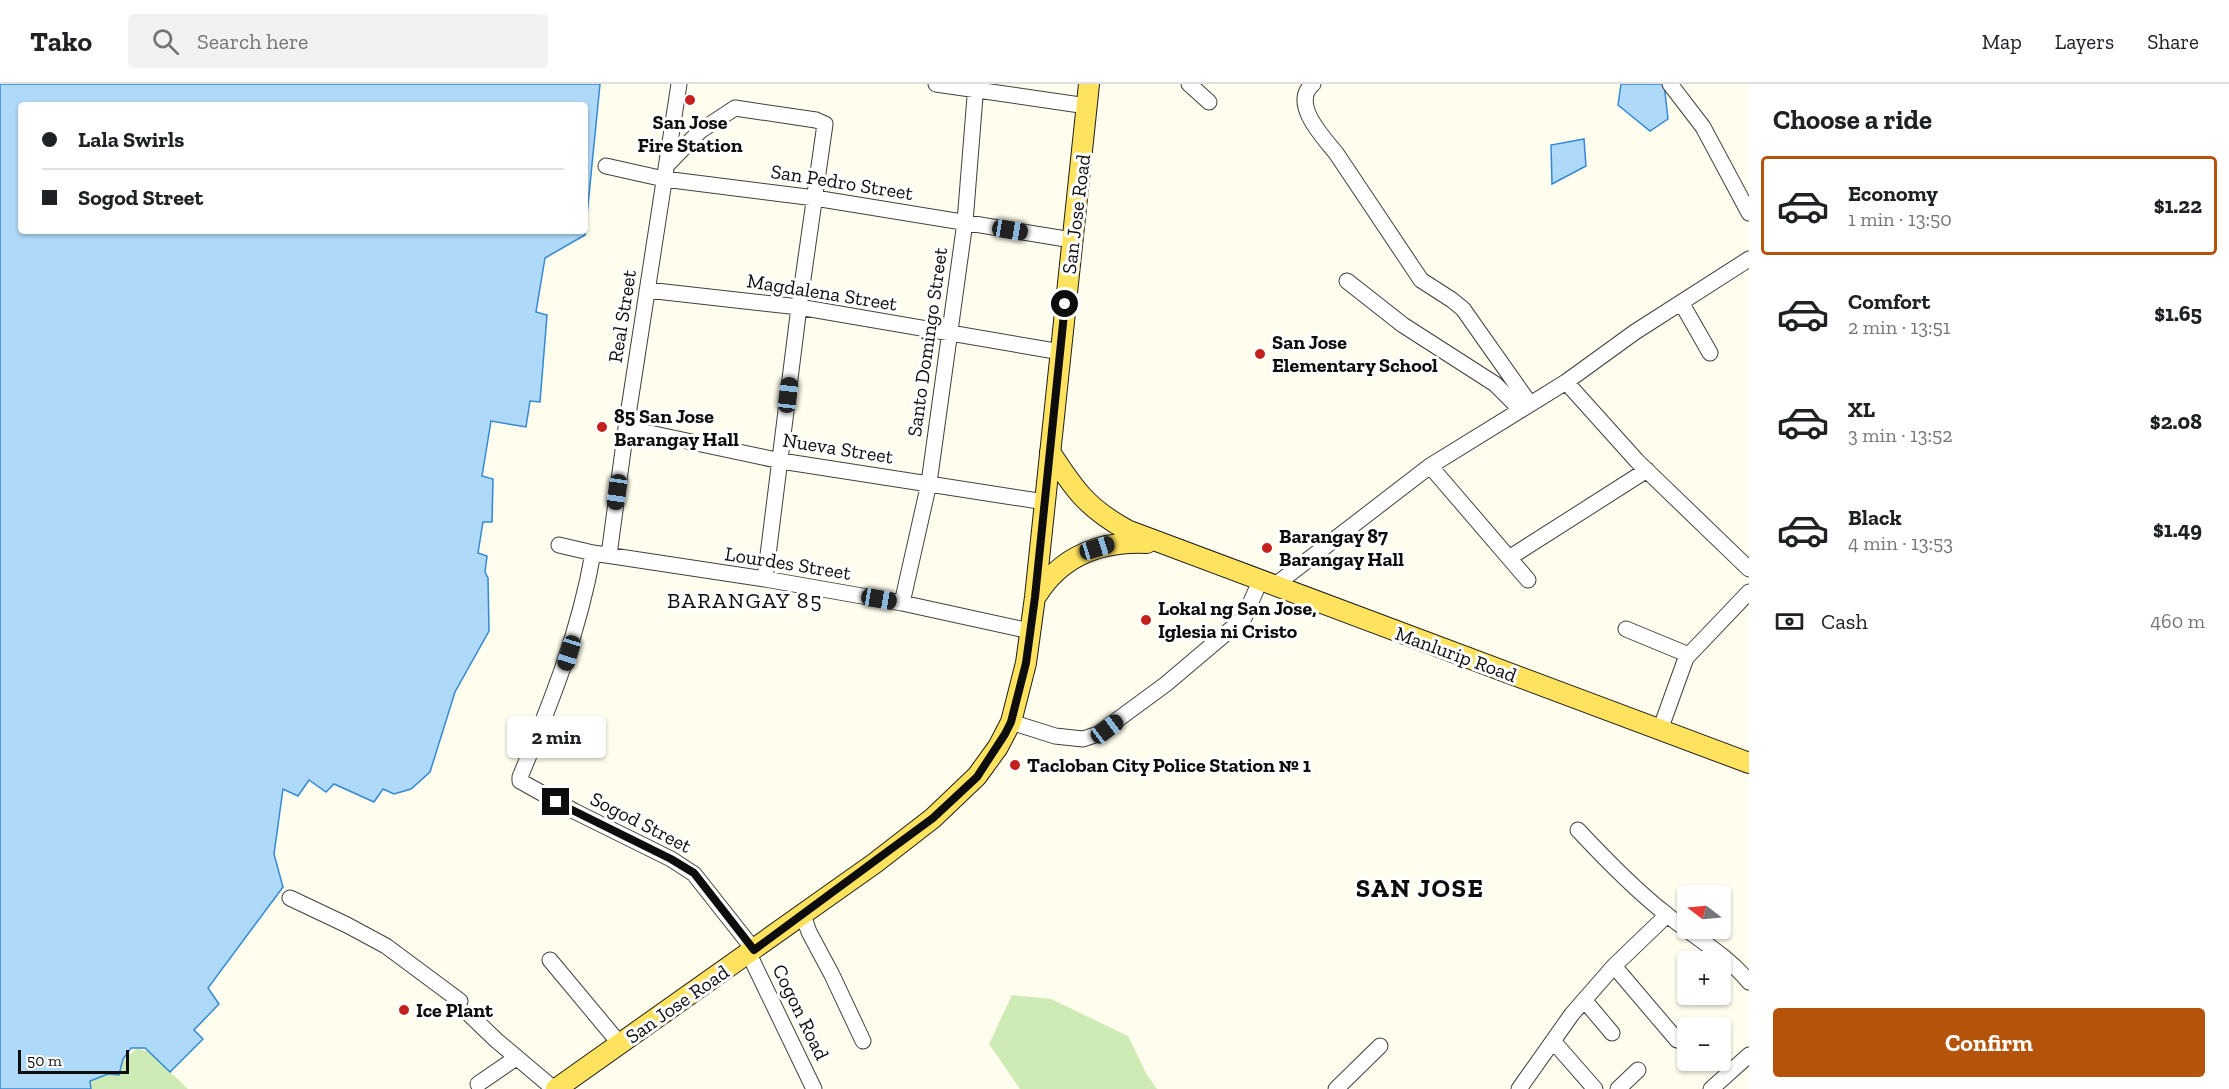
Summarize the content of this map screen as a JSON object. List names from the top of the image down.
{
  "streets": {
    "main road": ["San Jose Road", "Manlurip Road"],
    "street": [
      "San Pedro Street",
      "Magdalena Street",
      "Real Street",
      "Santo Domingo Street",
      "Nueva Street",
      "Lourdes Street",
      "Sogod Street",
      "Cogon Road"
    ]
  },
  "crossings": [
    ["San Pedro Street", "San Jose Road"],
    ["San Pedro Street", "Real Street"],
    ["San Pedro Street", "Santo Domingo Street"],
    ["San Jose Road", "Magdalena Street"],
    ["San Jose Road", "Nueva Street"],
    ["San Jose Road", "Lourdes Street"],
    ["San Jose Road", "Manlurip Road"],
    ["San Jose Road", "Sogod Street"],
    ["San Jose Road", "Cogon Road"],
    ["Magdalena Street", "Real Street"],
    ["Magdalena Street", "Santo Domingo Street"],
    ["Real Street", "Nueva Street"],
    ["Real Street", "Lourdes Street"],
    ["Real Street", "Sogod Street"],
    ["Santo Domingo Street", "Nueva Street"],
    ["Santo Domingo Street", "Lourdes Street"],
    ["Sogod Street", "Cogon Road"]
  ],
  "districts": ["BARANGAY 85", "SAN JOSE"],
  "places": [
    "San Jose Fire Station",
    "San Jose Elementary School",
    "85 San Jose Barangay Hall",
    "Barangay 87 Barangay Hall",
    "Lokal ng San Jose, Iglesia ni Cristo",
    "Tacloban City Police Station № 1",
    "Ice Plant"
  ],
  "scale_bar": "50 m",
  "north": "left",
  "page": {
    "header": "Tako",
    "search": "Search here",
    "nav": ["Map", "Layers", "Share"],
    "heading": "Choose a ride",
    "banner": ["Lala Swirls", "Sogod Street"],
    "list": [
      {
        "name": "Economy",
        "note": "1 min · 13:50",
        "value": "$1.22"
      },
      {
        "name": "Comfort",
        "note": "2 min · 13:51",
        "value": "$1.65"
      },
      {
        "name": "XL",
        "note": "3 min · 13:52",
        "value": "$2.08"
      },
      {
        "name": "Black",
        "note": "4 min · 13:53",
        "value": "$1.49"
      }
    ],
    "pay": ["Cash", "460 m"],
    "bubble": "2 min",
    "map_buttons": ["+", "−"],
    "buttons": "Confirm",
    "scale": "50 m"
  }
}
